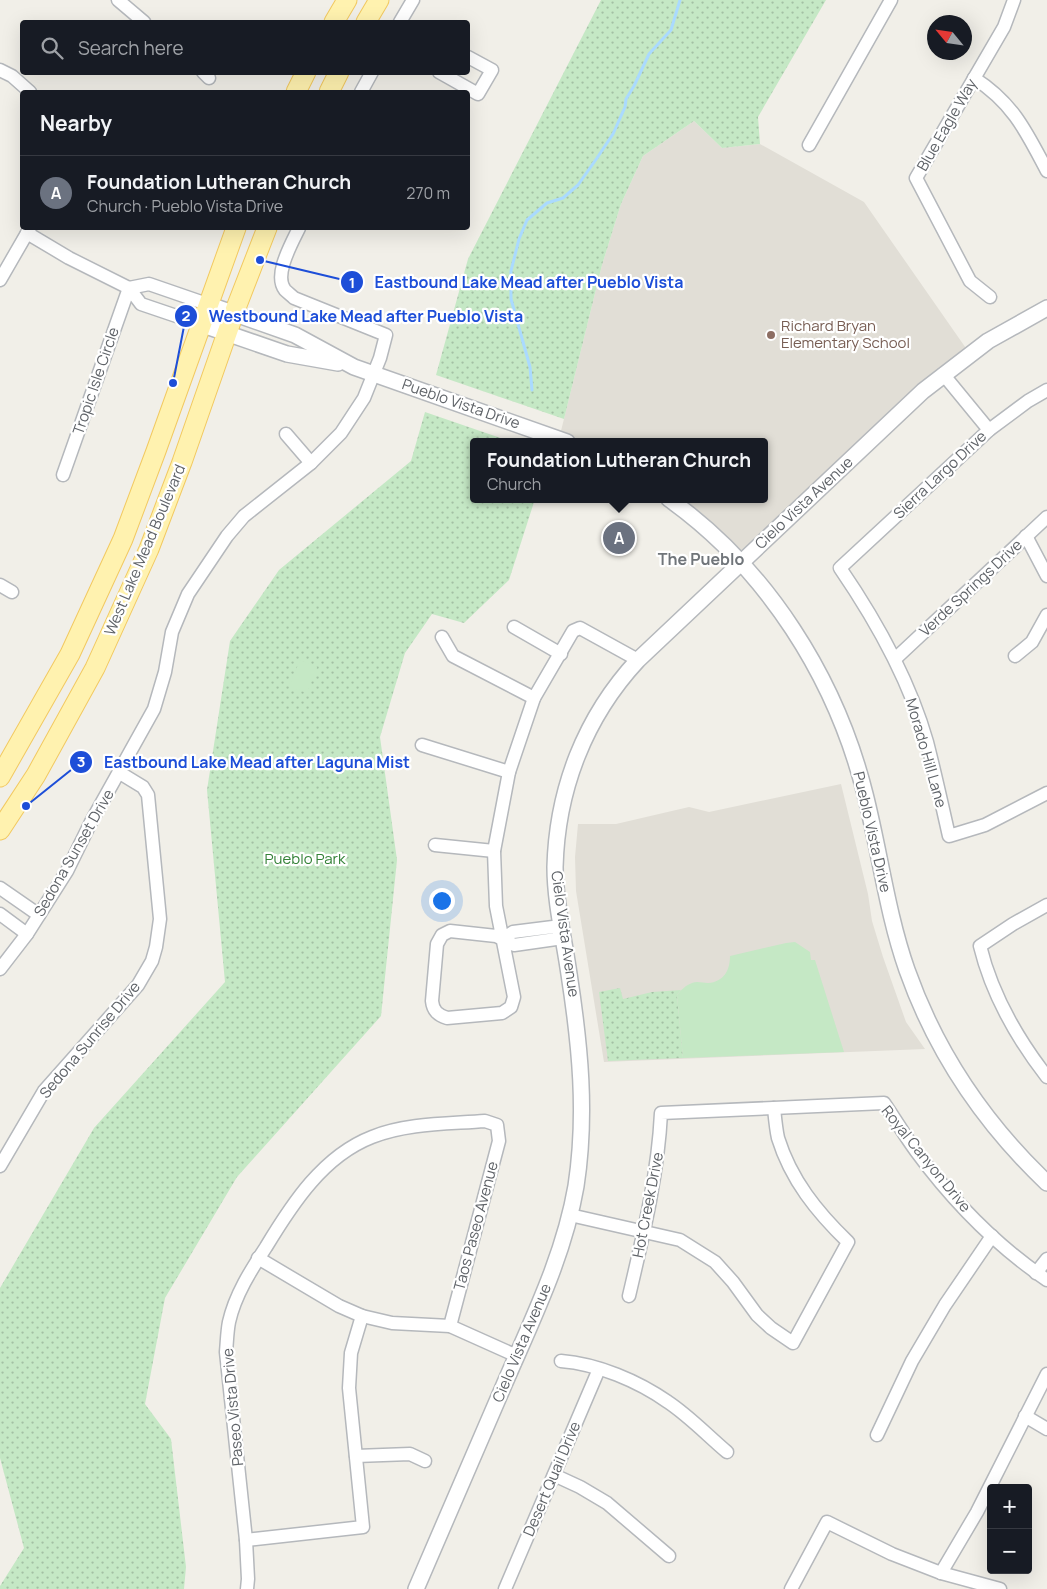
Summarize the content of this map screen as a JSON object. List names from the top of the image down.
{
  "streets": {
    "main road": ["West Lake Mead Boulevard"],
    "street": [
      "Blue Eagle Way",
      "Tropic Isle Circle",
      "Pueblo Vista Drive",
      "Sierra Largo Drive",
      "Cielo Vista Avenue",
      "Verde Springs Drive",
      "Morado Hill Lane",
      "Sedona Sunset Drive",
      "Sedona Sunrise Drive",
      "Royal Canyon Drive",
      "Hot Creek Drive",
      "Taos Paseo Avenue",
      "Paseo Vista Drive",
      "Desert Quail Drive"
    ]
  },
  "crossings": [
    ["Tropic Isle Circle", "Pueblo Vista Drive"],
    ["Pueblo Vista Drive", "Cielo Vista Avenue"],
    ["Pueblo Vista Drive", "West Lake Mead Boulevard"],
    ["Pueblo Vista Drive", "Sedona Sunset Drive"],
    ["Sierra Largo Drive", "Morado Hill Lane"],
    ["Verde Springs Drive", "Morado Hill Lane"],
    ["Sedona Sunset Drive", "Sedona Sunrise Drive"],
    ["Royal Canyon Drive", "Hot Creek Drive"],
    ["Taos Paseo Avenue", "Paseo Vista Drive"]
  ],
  "districts": ["The Pueblo"],
  "parks": ["Pueblo Park"],
  "places": [
    "Eastbound Lake Mead after Pueblo Vista",
    "Richard Bryan Elementary School",
    "Westbound Lake Mead after Pueblo Vista",
    "Eastbound Lake Mead after Laguna Mist"
  ],
  "north": "top left",
  "page": {
    "search": "Search here",
    "heading": "Nearby",
    "list": [
      {
        "mark": "A",
        "name": "Foundation Lutheran Church",
        "note": "Church · Pueblo Vista Drive",
        "value": "270 m"
      }
    ],
    "popup": ["Foundation Lutheran Church", "Church"],
    "pins": "A",
    "map_buttons": ["+", "−"]
  }
}
